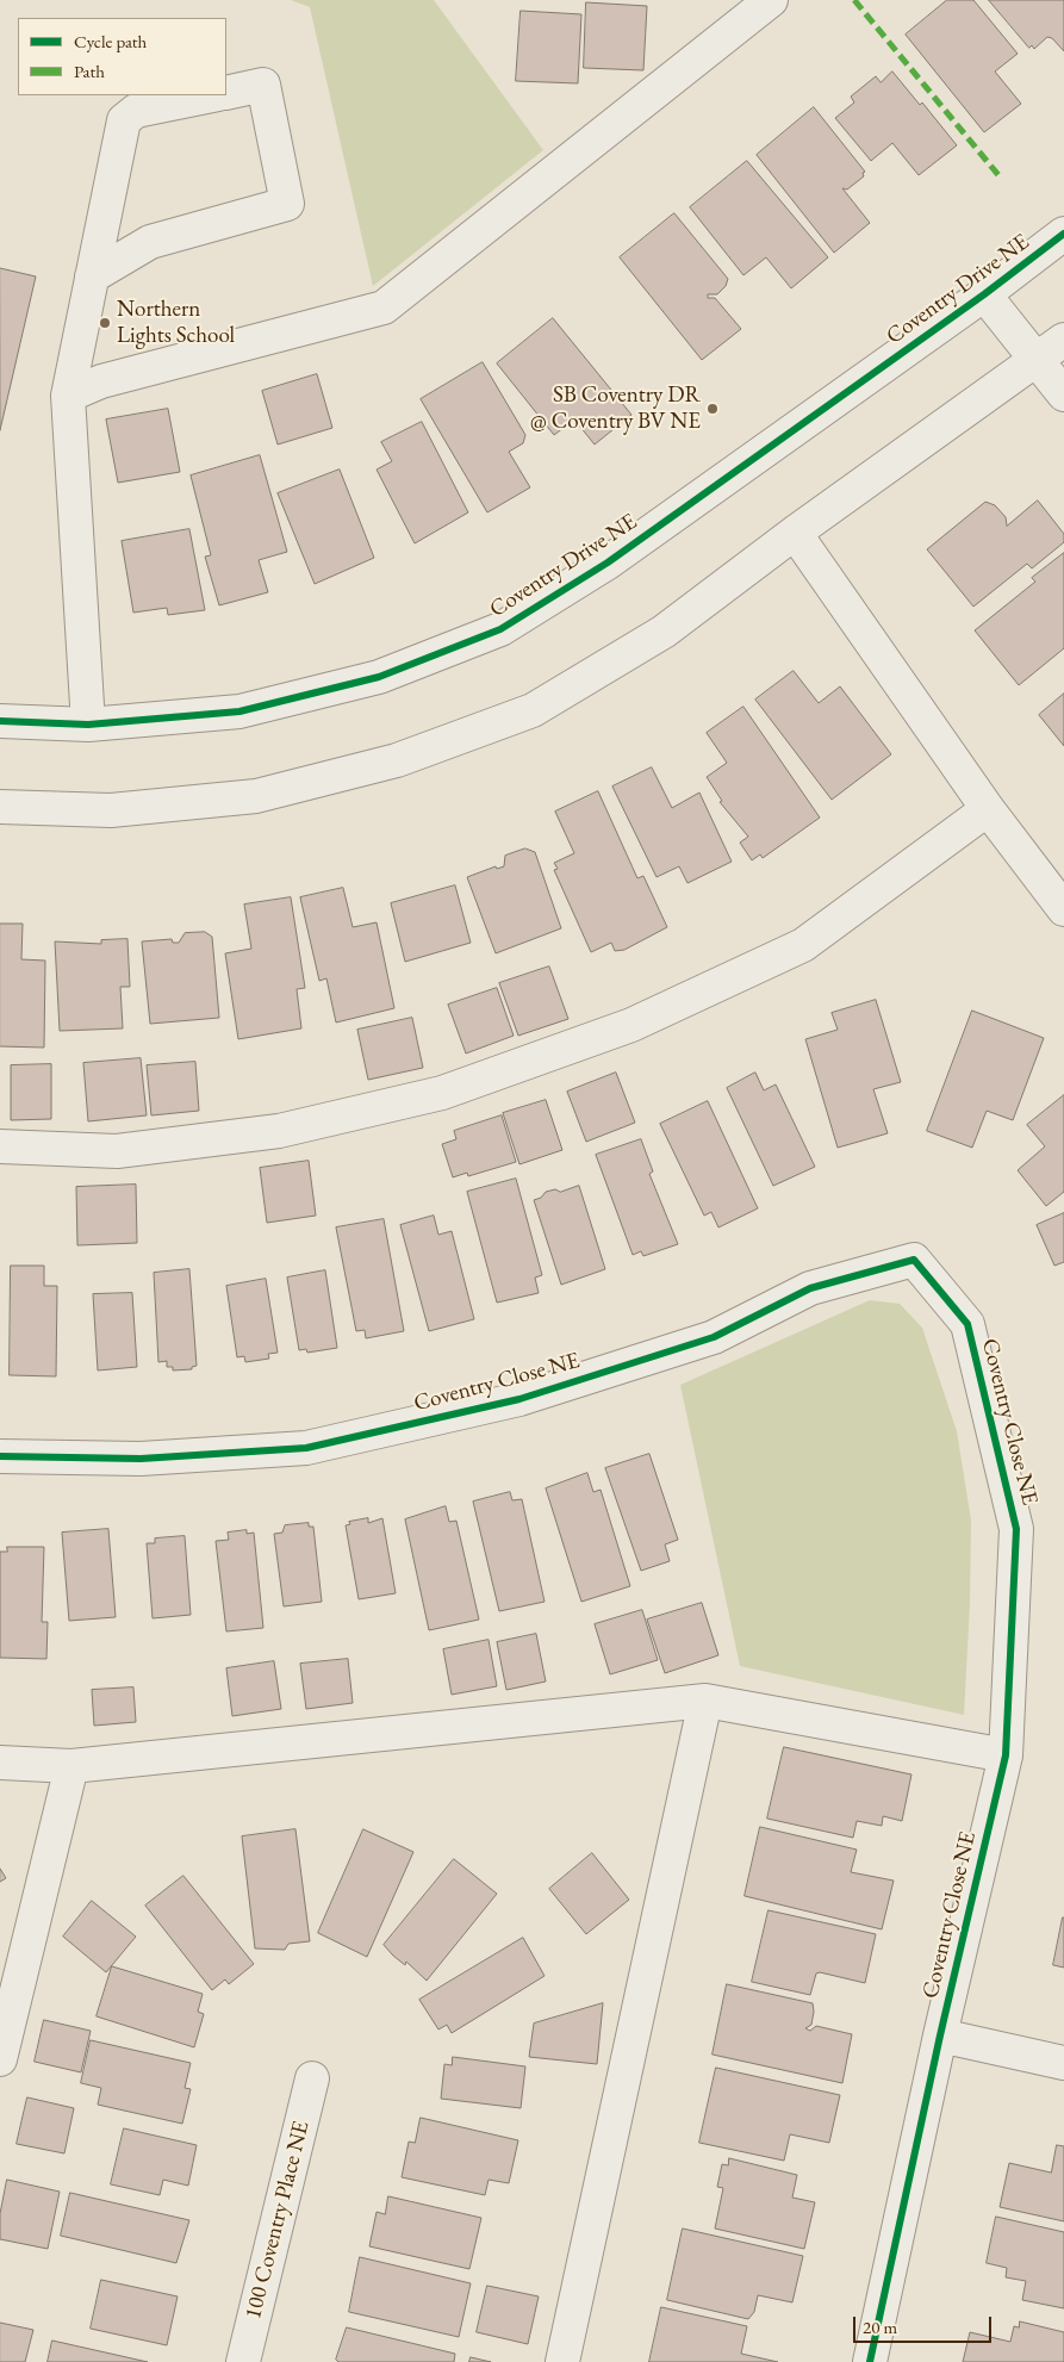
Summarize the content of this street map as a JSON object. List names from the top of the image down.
{
  "streets": {
    "street": ["Coventry Drive NE", "Coventry Close NE", "100 Coventry Place NE"]
  },
  "places": ["Northern Lights School", "SB Coventry DR @ Coventry BV NE"],
  "legend": ["Cycle path", "Path"],
  "scale_bar": "20 m"
}
